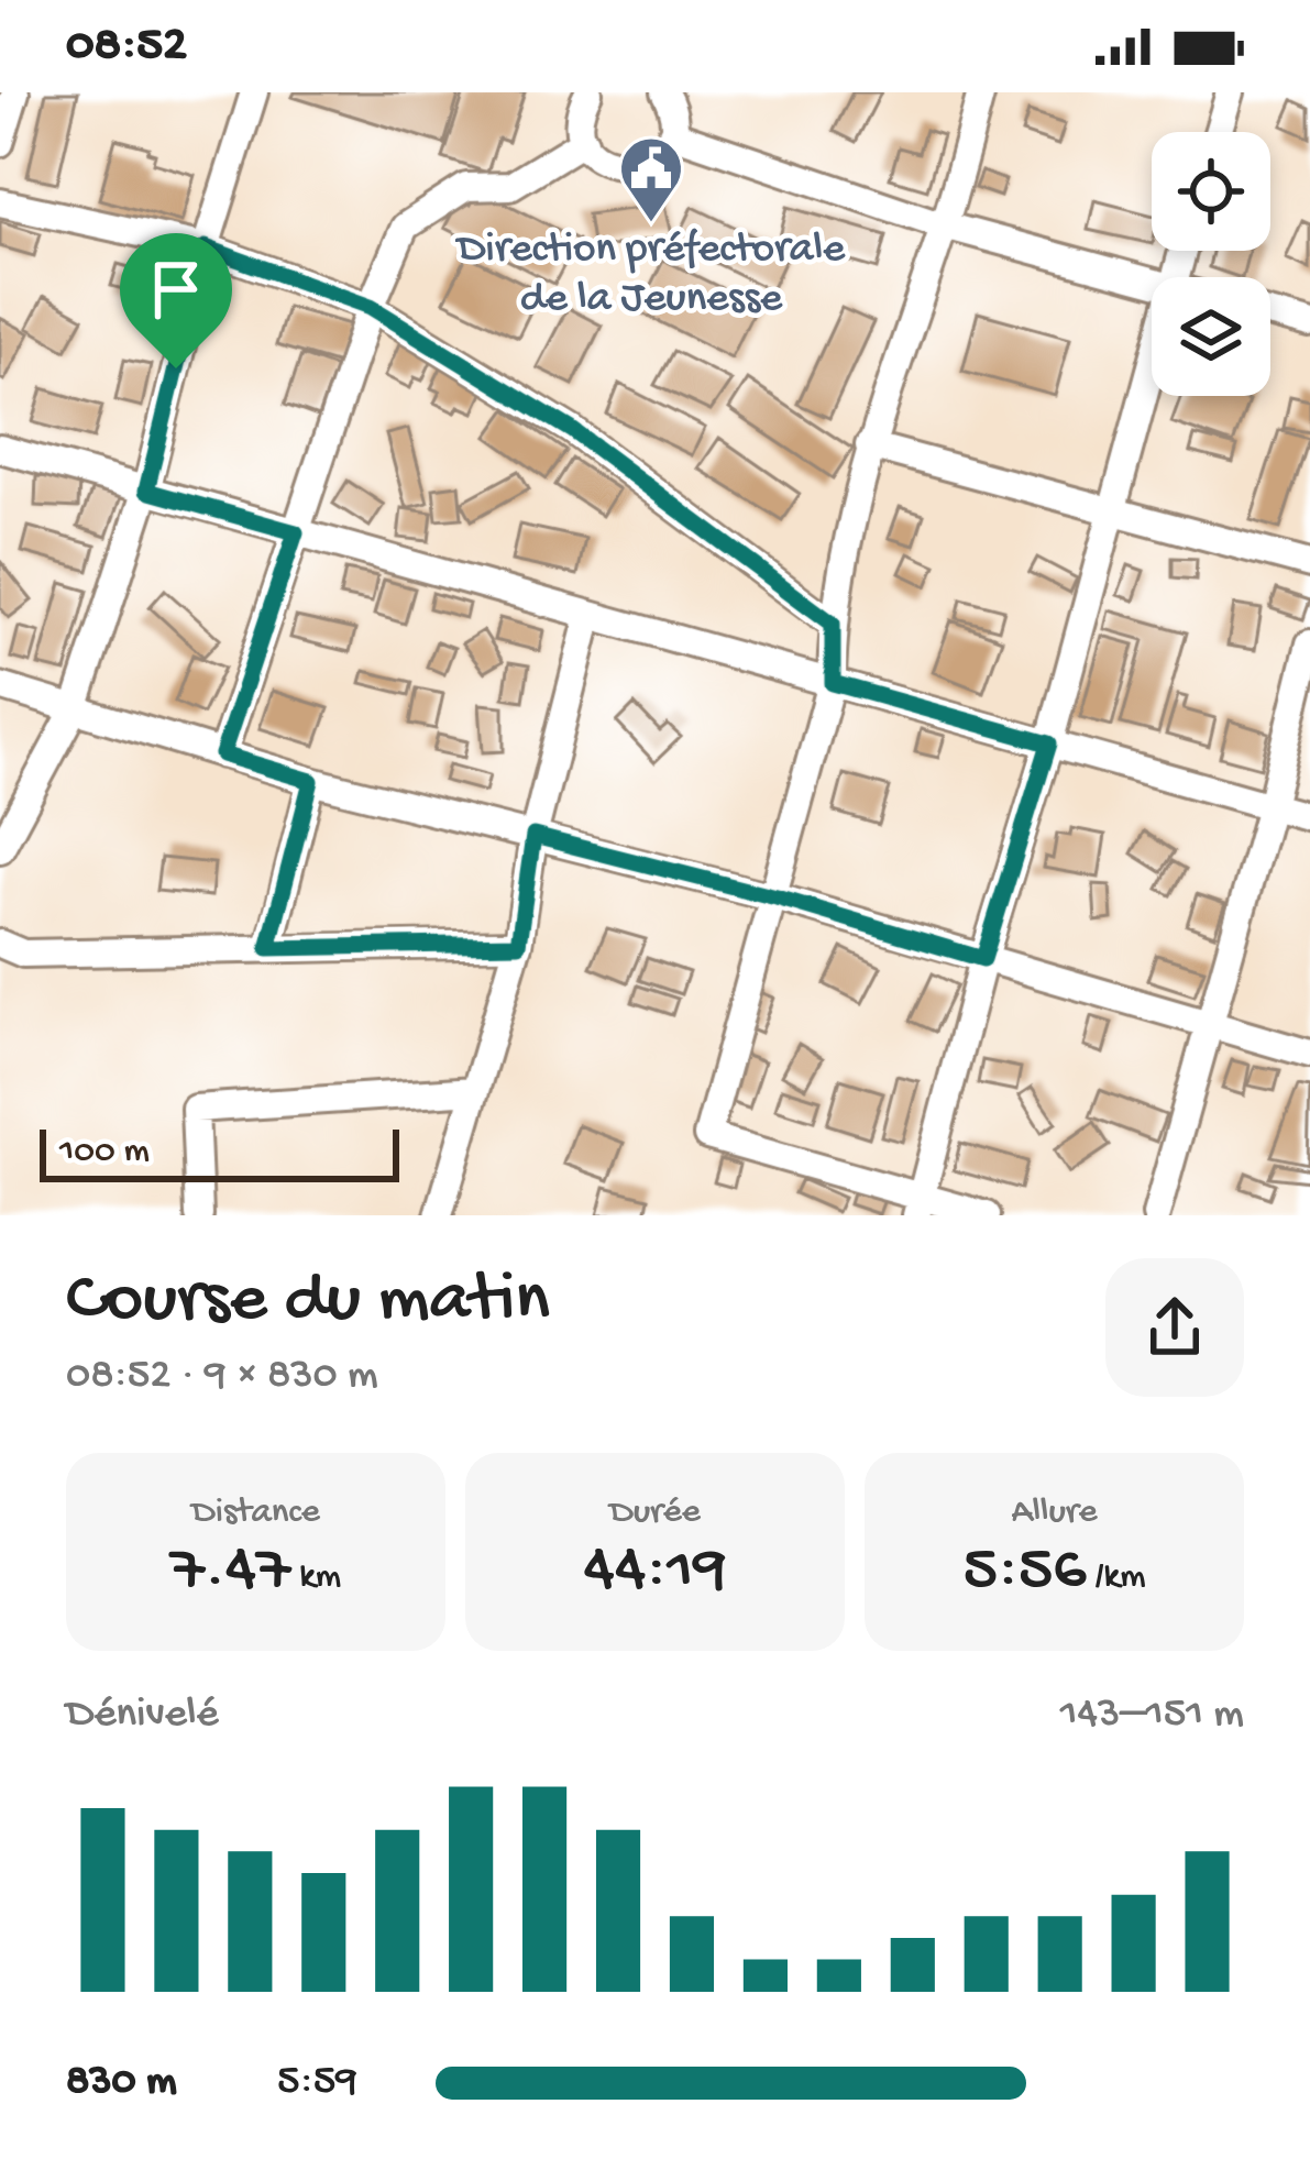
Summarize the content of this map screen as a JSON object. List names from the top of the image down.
{
  "places": {
    "public building": ["Direction préfectorale de la Jeunesse"]
  },
  "scale_bar": "100 m",
  "page": {
    "status": "08:52",
    "scale": "100 m",
    "heading": ["Course du matin", "08:52 · 9 × 830 m"],
    "stats": [
      ["Distance", "7.47 km"],
      ["Durée", "44:19"],
      ["Allure", "5:56 /km"]
    ],
    "chart": ["Dénivelé", "143–151 m"],
    "list": [
      {
        "name": "830 m",
        "note": "5:59"
      }
    ]
  }
}
